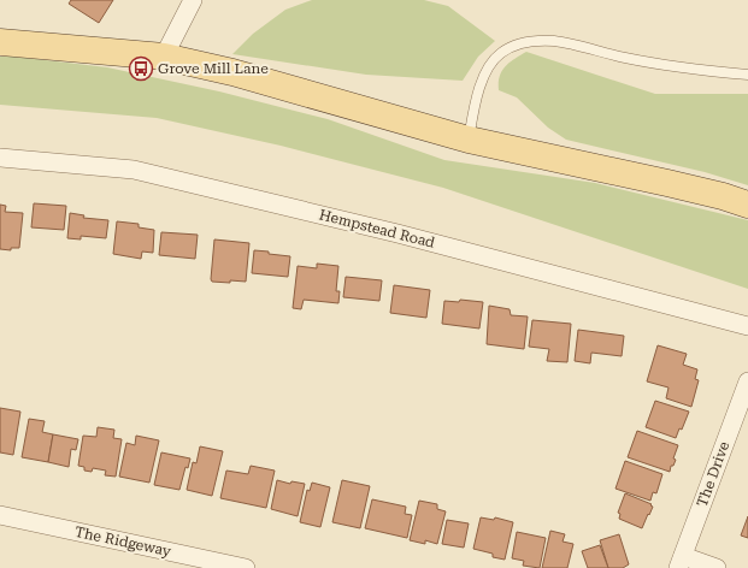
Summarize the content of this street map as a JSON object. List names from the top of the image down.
{
  "streets": {
    "street": ["Hempstead Road", "The Drive", "The Ridgeway"]
  },
  "places": {
    "bus stop": ["Grove Mill Lane"]
  }
}
